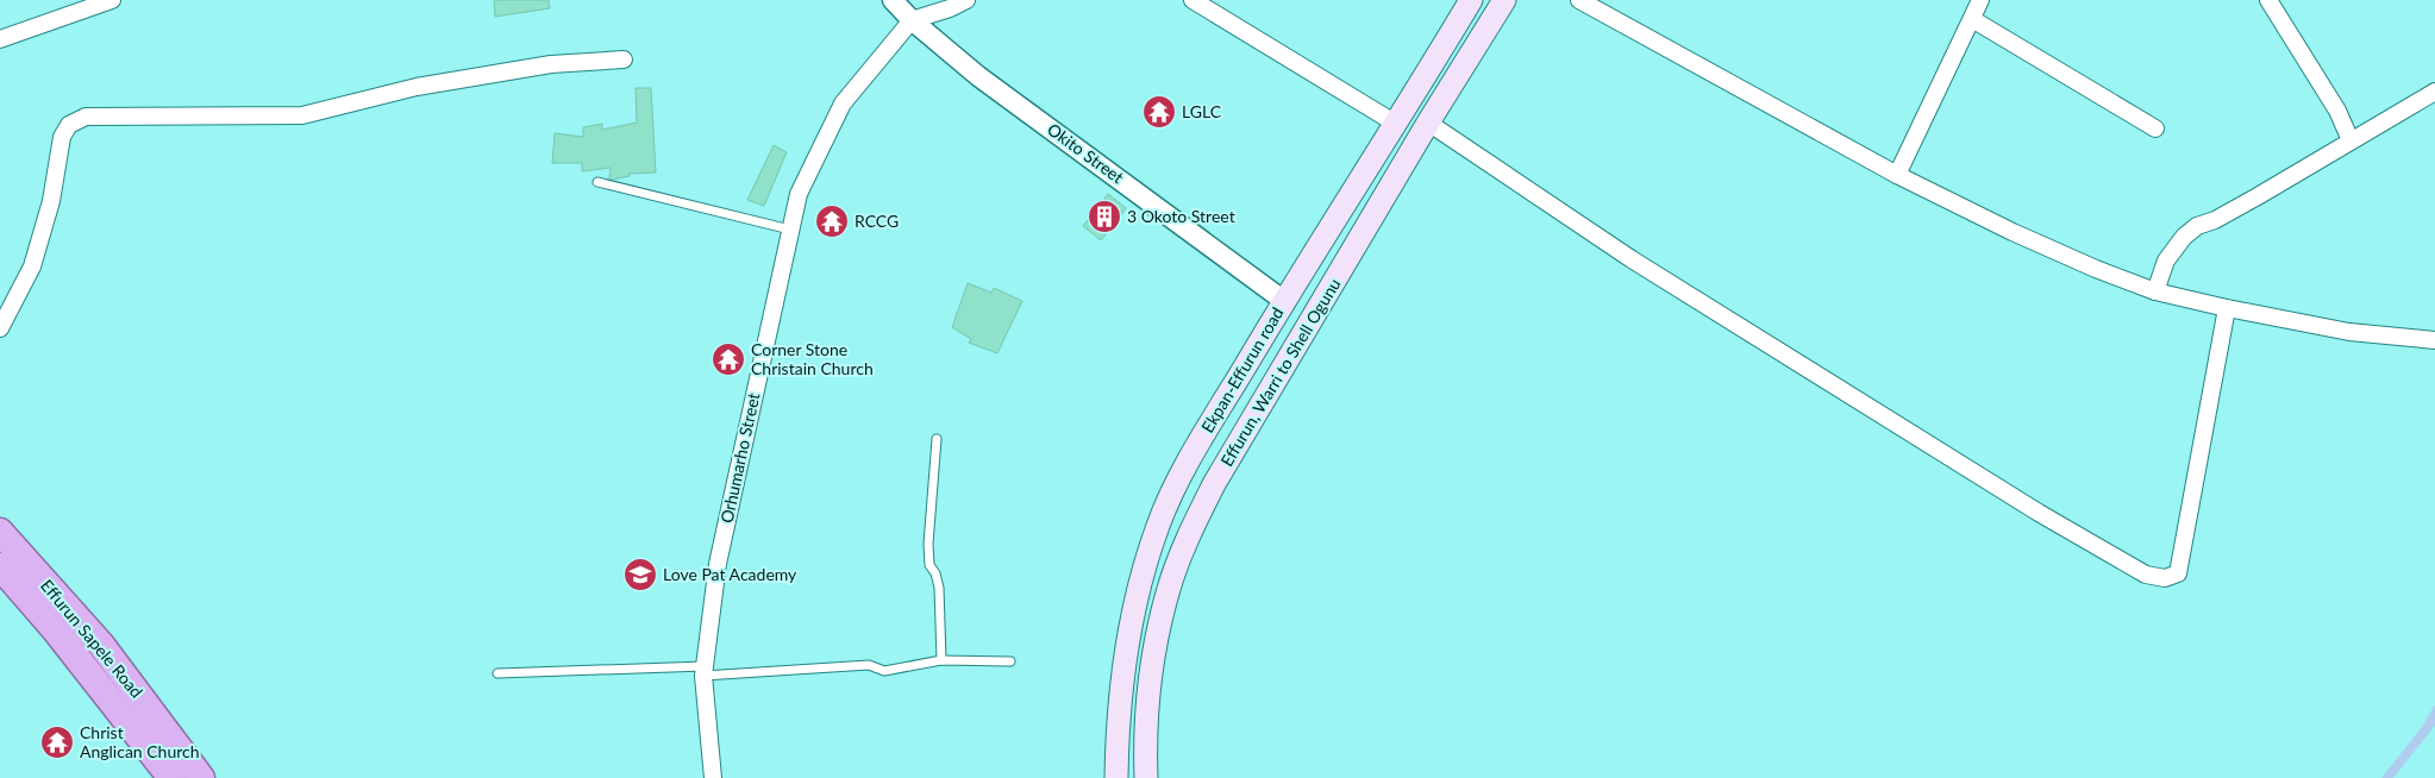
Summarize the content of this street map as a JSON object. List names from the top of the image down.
{
  "streets": {
    "highway": ["Effurun Sapele Road"],
    "main road": ["Ekpan-Effurun road", "Effurun, Warri to Shell Ogunu"],
    "street": ["Okito Street", "Orhumarho Street"]
  },
  "crossings": [
    ["Okito Street", "Ekpan-Effurun road"],
    ["Okito Street", "Orhumarho Street"]
  ],
  "places": {
    "temple": [
      "LGLC",
      "RCCG",
      "Corner Stone Christain Church",
      "Christ Anglican Church"
    ],
    "building": ["3 Okoto Street"],
    "school or university": ["Love Pat Academy"]
  }
}
